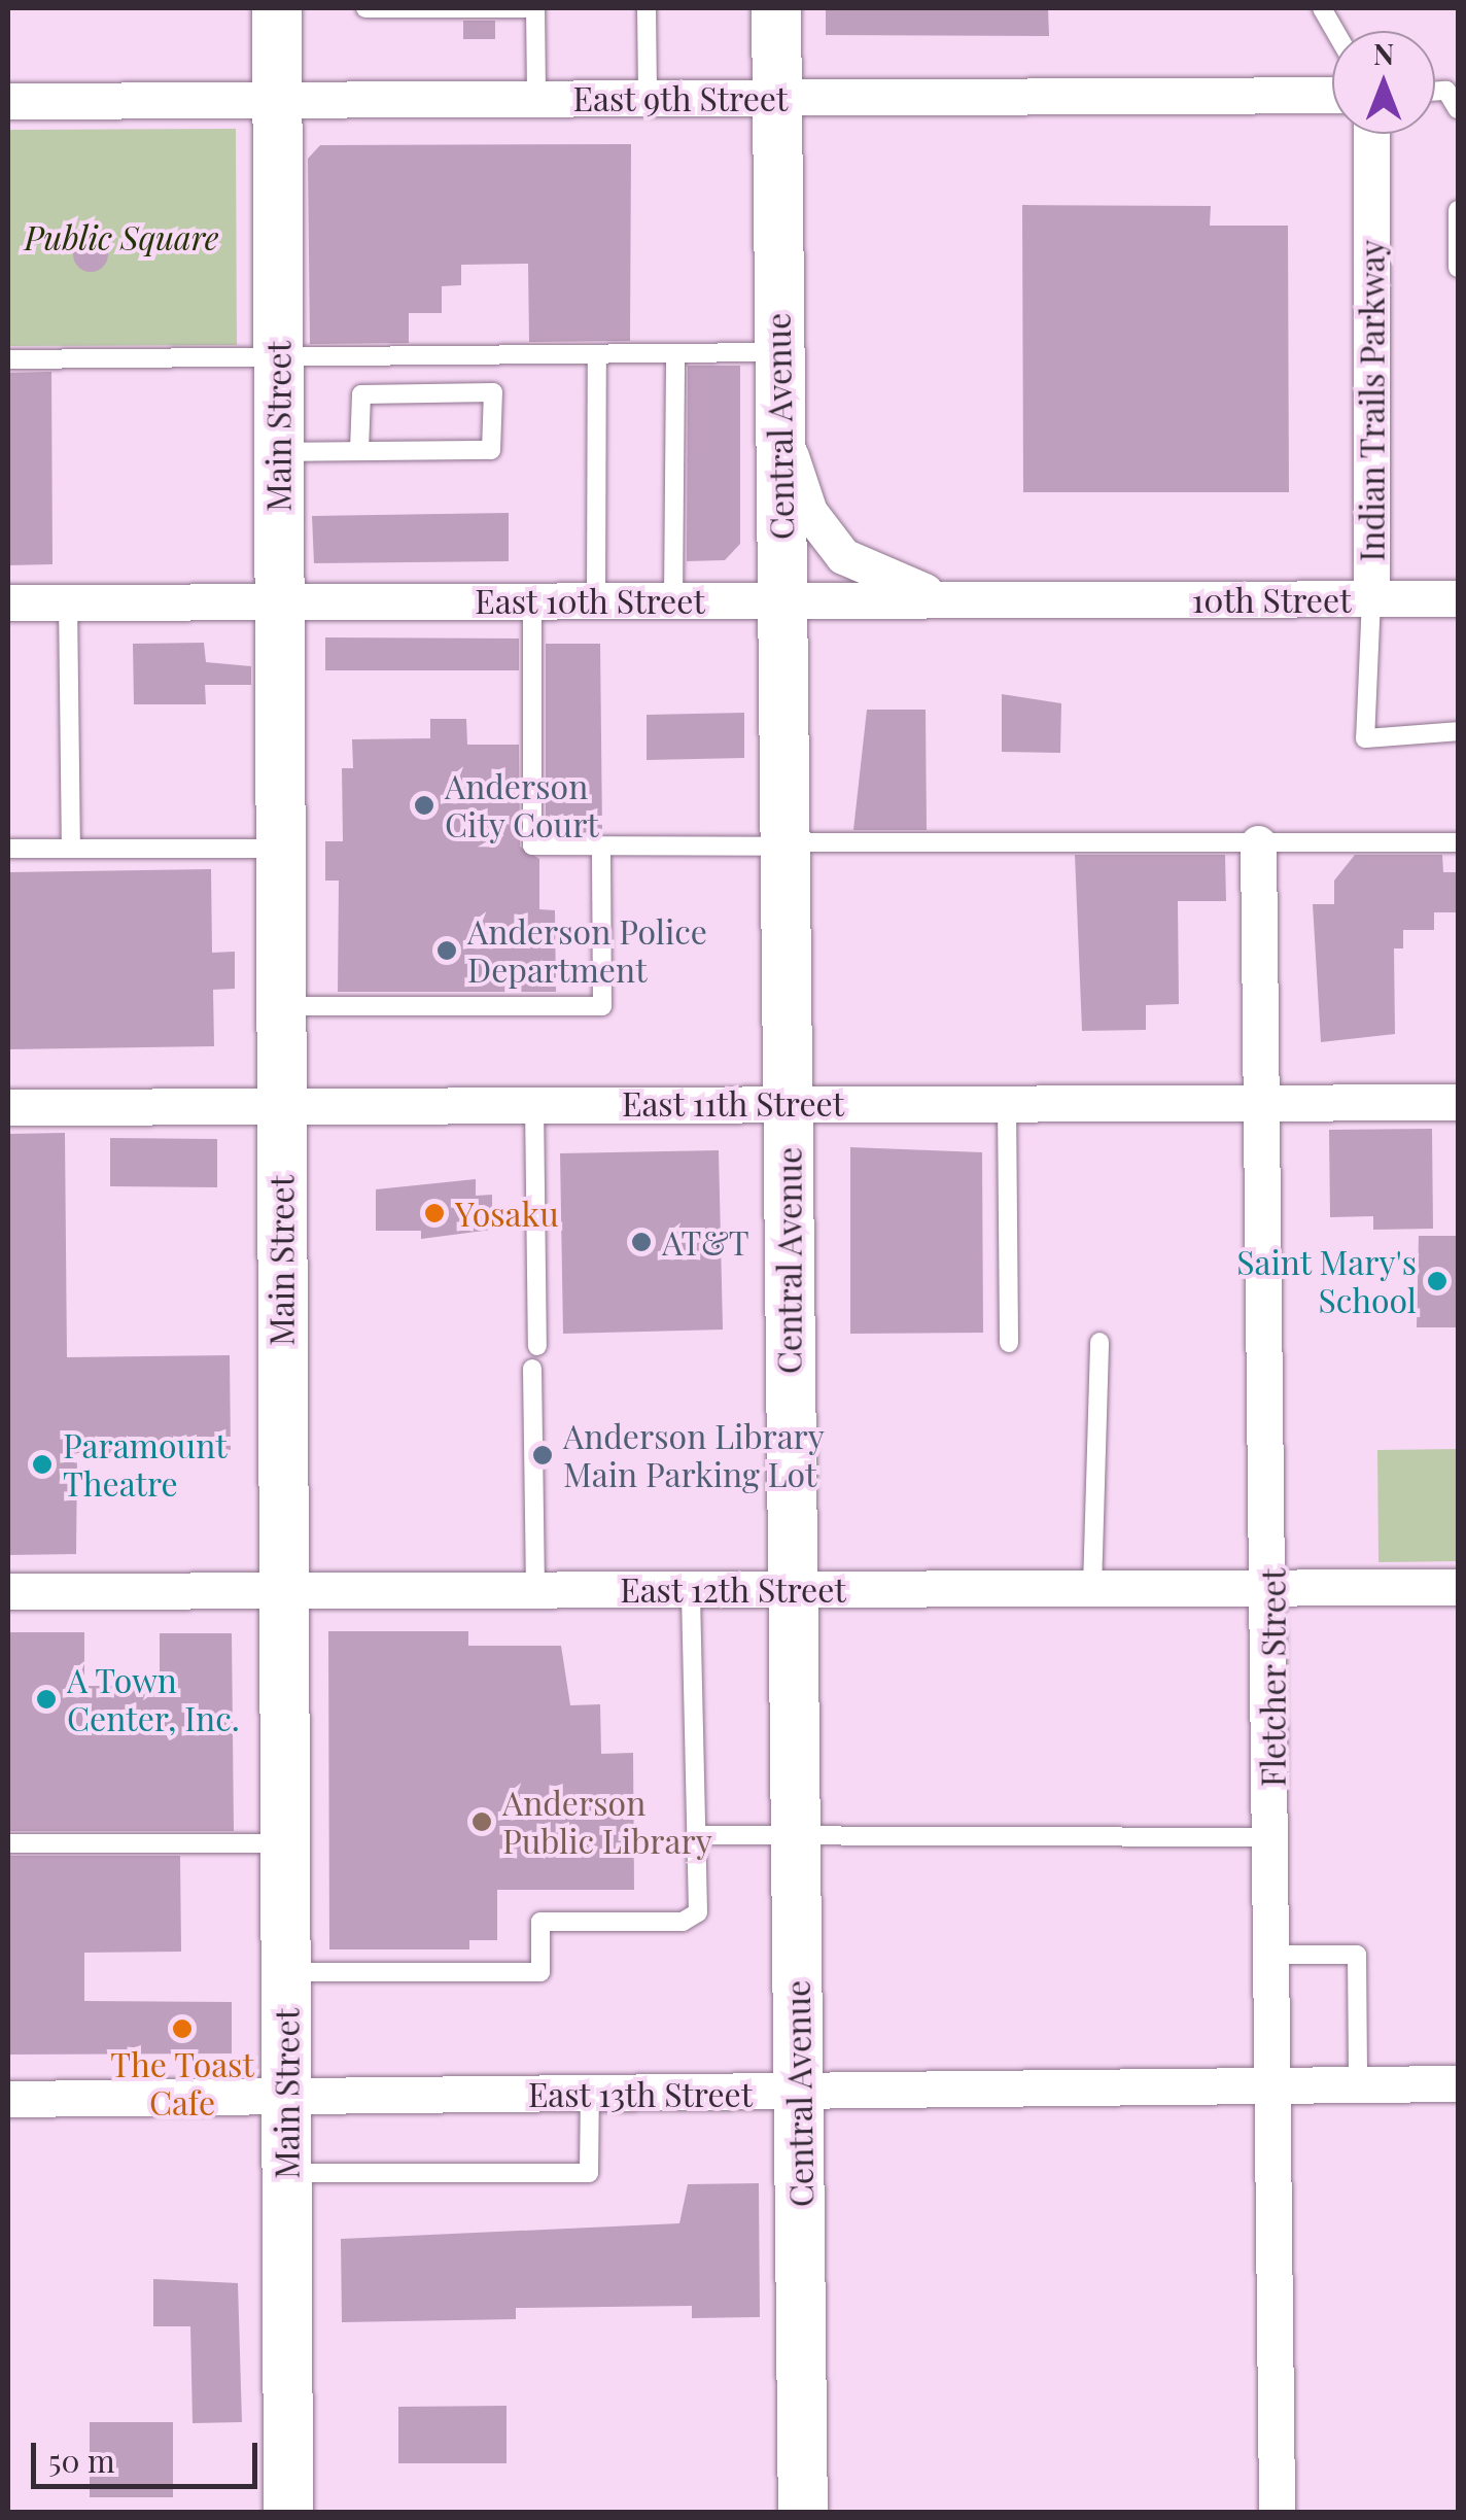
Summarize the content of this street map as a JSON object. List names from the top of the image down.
{
  "streets": {
    "street": [
      "East 9th Street",
      "Indian Trails Parkway",
      "Main Street",
      "Central Avenue",
      "10th Street",
      "East 10th Street",
      "East 11th Street",
      "East 12th Street",
      "Fletcher Street",
      "East 13th Street"
    ]
  },
  "crossings": [
    ["East 9th Street", "Main Street"],
    ["East 9th Street", "Central Avenue"],
    ["Indian Trails Parkway", "10th Street"],
    ["Main Street", "East 10th Street"],
    ["Main Street", "East 11th Street"],
    ["Main Street", "East 12th Street"],
    ["Main Street", "East 13th Street"],
    ["Central Avenue", "East 10th Street"],
    ["Central Avenue", "East 11th Street"],
    ["Central Avenue", "East 12th Street"],
    ["Central Avenue", "East 13th Street"],
    ["10th Street", "East 10th Street"],
    ["East 11th Street", "Fletcher Street"],
    ["East 12th Street", "Fletcher Street"],
    ["Fletcher Street", "East 13th Street"]
  ],
  "parks": ["Public Square"],
  "places": [
    "Anderson City Court",
    "Anderson Police Department",
    "Yosaku",
    "AT&T",
    "Saint Mary's School",
    "Anderson Library Main Parking Lot",
    "Paramount Theatre",
    "A Town Center, Inc.",
    "Anderson Public Library",
    "The Toast Cafe"
  ],
  "scale_bar": "50 m",
  "north": "top"
}
